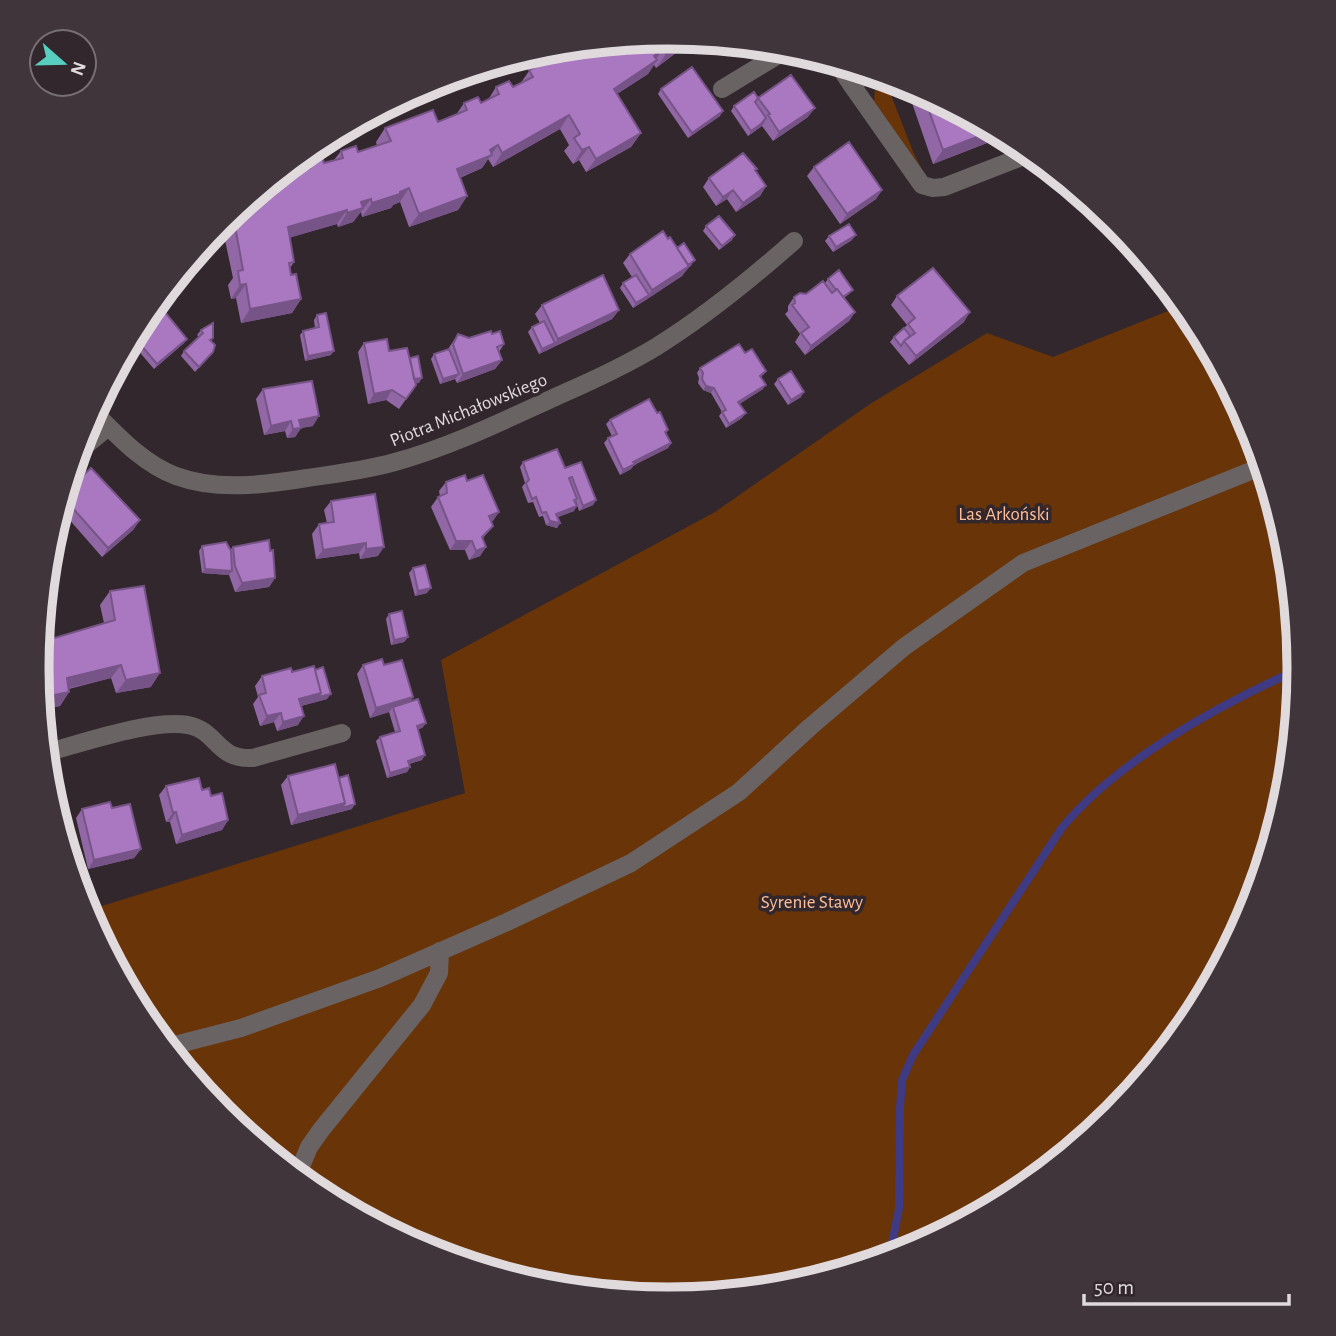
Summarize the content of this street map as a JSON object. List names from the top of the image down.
{
  "streets": {
    "street": ["Piotra Michałowskiego"]
  },
  "parks": ["Las Arkoński", "Syrenie Stawy"],
  "scale_bar": "50 m",
  "north": "right"
}
